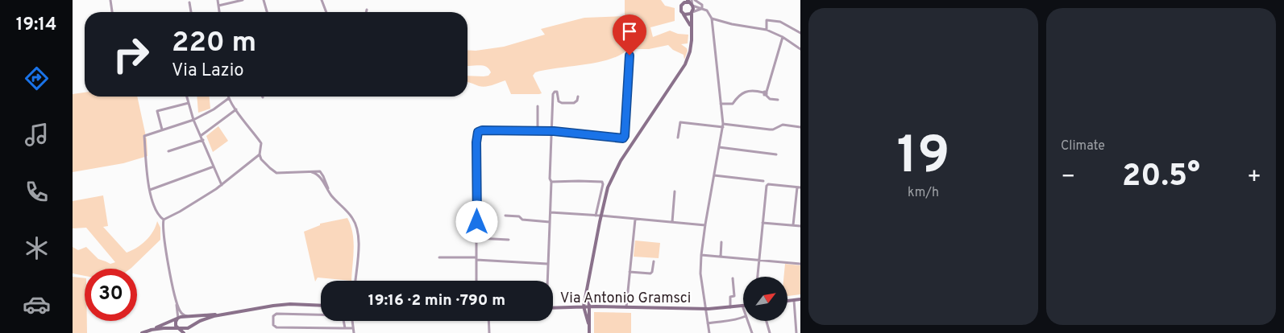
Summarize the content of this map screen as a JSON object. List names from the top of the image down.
{
  "streets": {
    "street": ["Via Antonio Gramsci"]
  },
  "north": "top right",
  "page": {
    "tabs": "19:14",
    "tile": [
      ["19", "km/h"],
      "Climate"
    ],
    "turn": ["220 m", "Via Lazio"],
    "heat": ["−", "20.5°", "+"],
    "limit": "30",
    "trip": "19:16 · 2 min · 790 m"
  }
}
